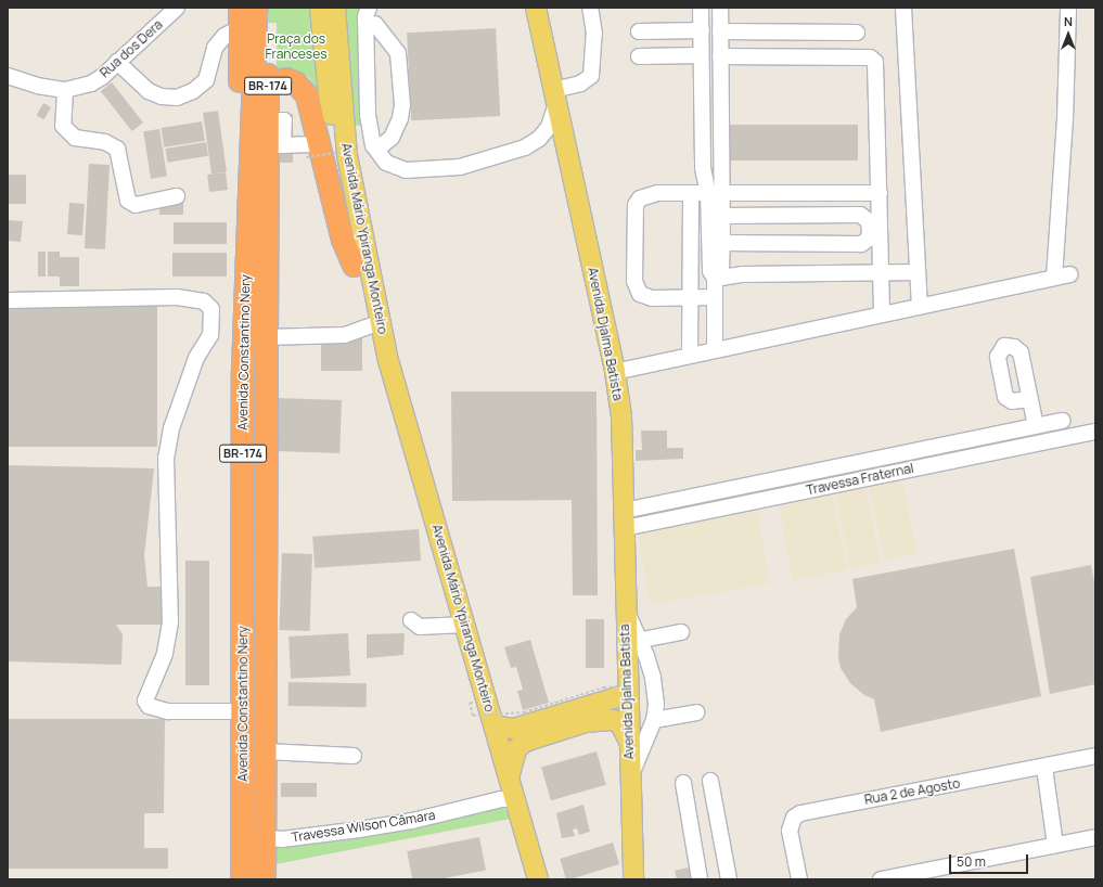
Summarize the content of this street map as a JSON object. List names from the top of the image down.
{
  "streets": {
    "highway": ["BR-174", "Avenida Constantino Nery"],
    "main road": ["Avenida Mário Ypiranga Monteiro", "Avenida Djalma Batista"],
    "street": [
      "Rua dos Dera",
      "Travessa Fraternal",
      "Rua 2 de Agosto",
      "Travessa Wilson Câmara"
    ]
  },
  "crossings": [
    ["Avenida Mário Ypiranga Monteiro", "Travessa Wilson Câmara"],
    ["Avenida Djalma Batista", "Travessa Fraternal"],
    ["Avenida Constantino Nery", "Travessa Wilson Câmara"]
  ],
  "parks": ["Praça dos Franceses"],
  "scale_bar": "50 m",
  "north": "top"
}
